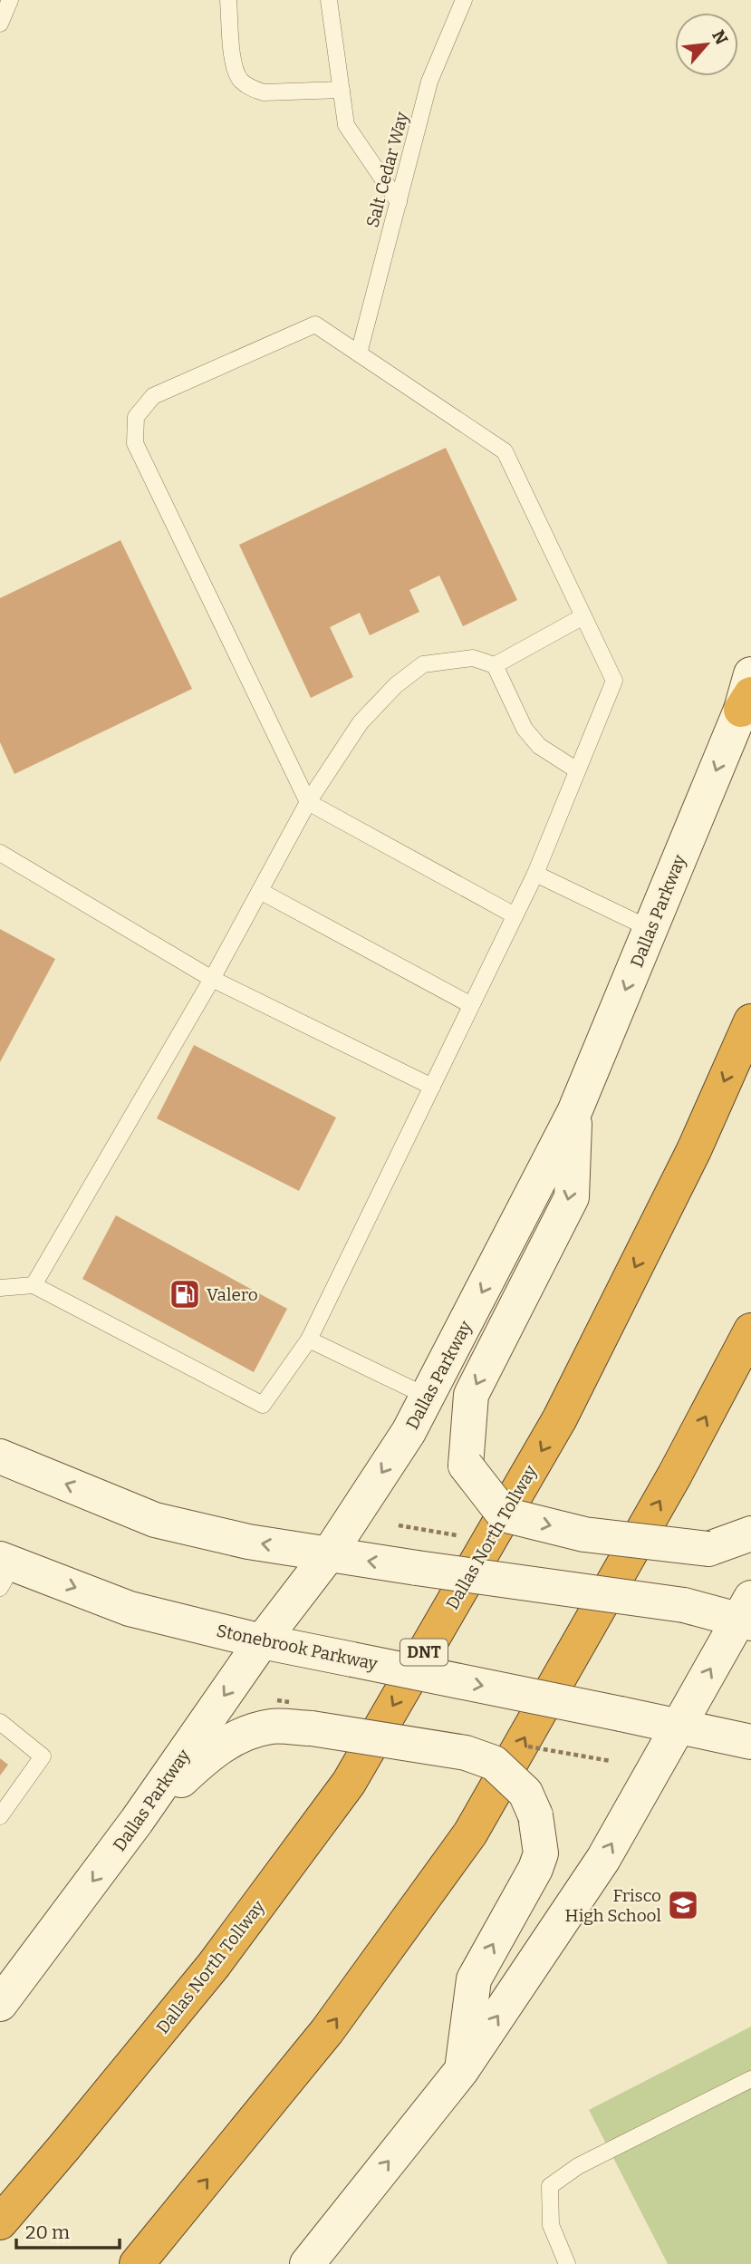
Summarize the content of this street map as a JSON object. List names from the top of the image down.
{
  "streets": {
    "highway": ["Dallas North Tollway", "DNT"],
    "main road": ["Dallas Parkway", "Stonebrook Parkway"],
    "lane": ["Salt Cedar Way"]
  },
  "crossings": [
    ["Dallas Parkway", "Stonebrook Parkway"]
  ],
  "one_way": ["Dallas Parkway"],
  "places": {
    "fuel station": ["Valero"],
    "school or university": ["Frisco High School"]
  },
  "scale_bar": "20 m",
  "north": "top right"
}
